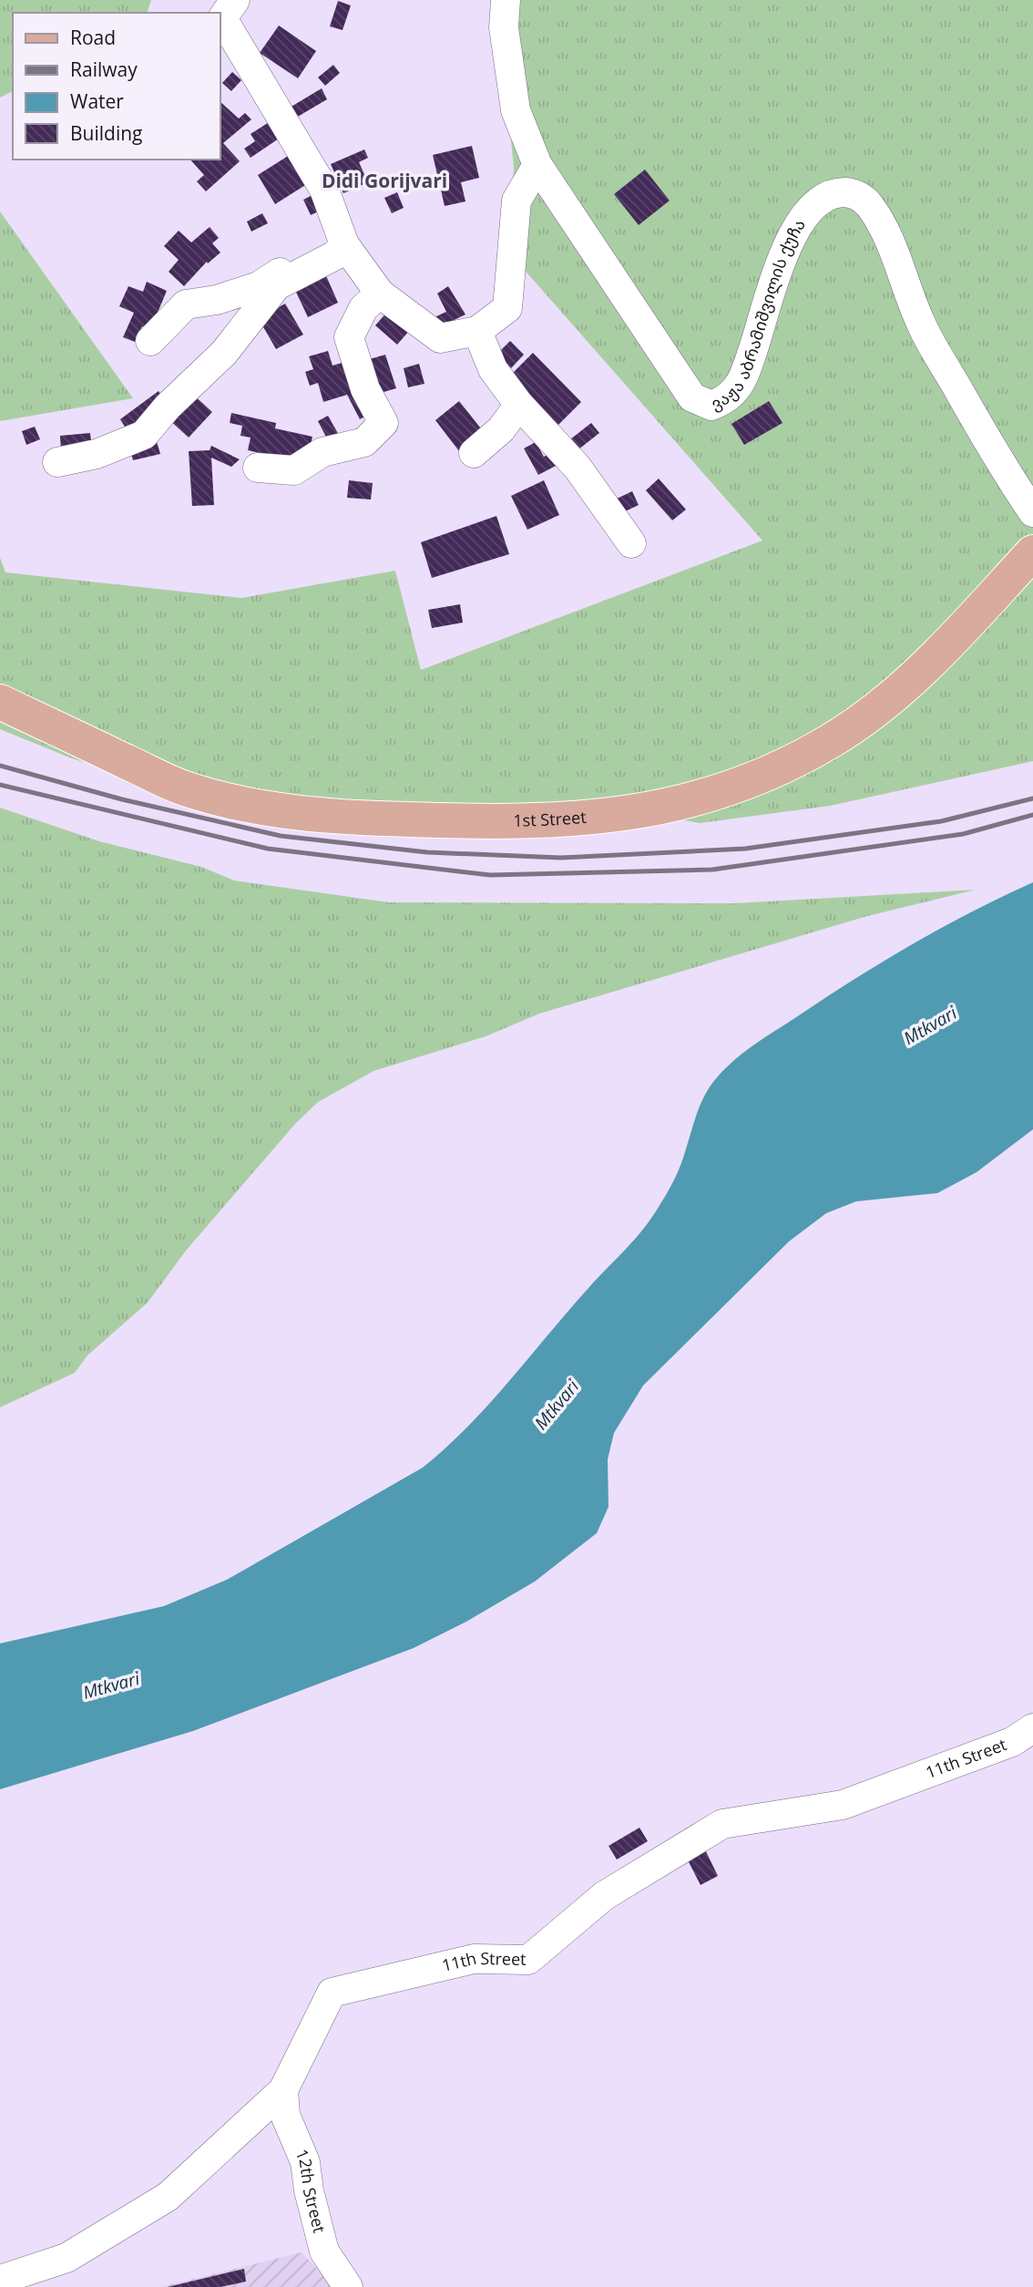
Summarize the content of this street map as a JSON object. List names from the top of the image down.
{
  "streets": {
    "main road": ["1st Street"],
    "street": ["ვაჟა აბრამიშვილის ქუჩა", "11th Street", "12th Street"]
  },
  "crossings": [
    ["11th Street", "12th Street"]
  ],
  "districts": ["Didi Gorijvari"],
  "water": ["Mtkvari"],
  "legend": [
    "Road",
    "Railway",
    "Water",
    "Building"
  ]
}
